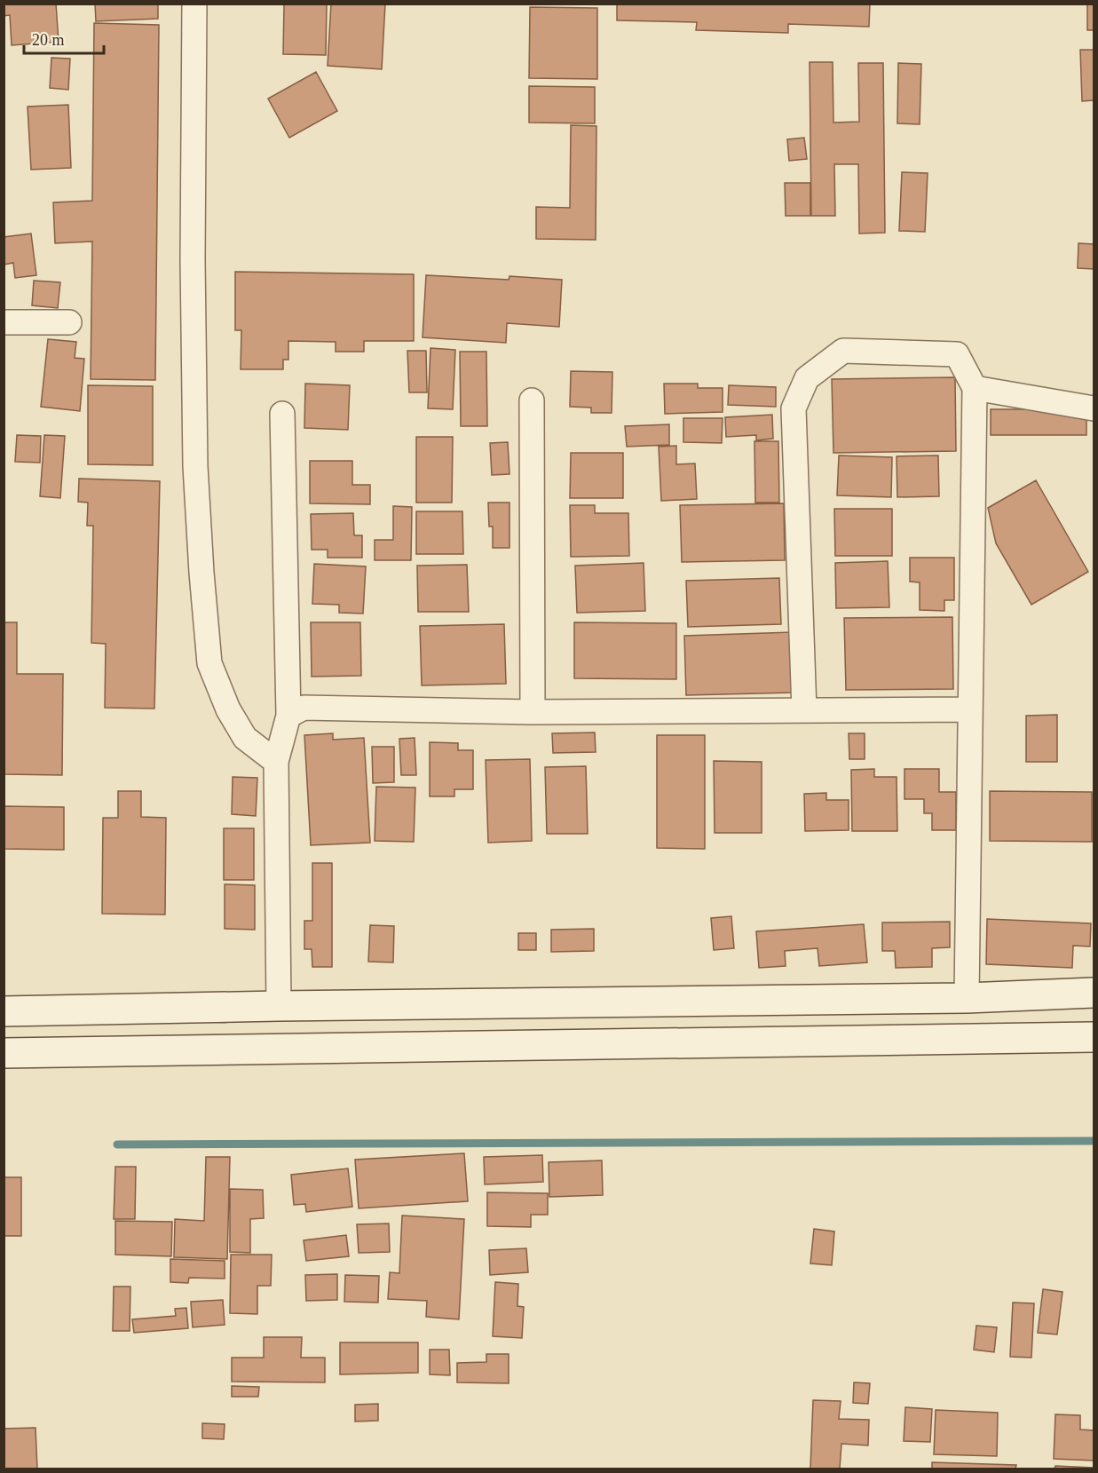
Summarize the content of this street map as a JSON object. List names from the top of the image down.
{
  "scale_bar": "20 m"
}
